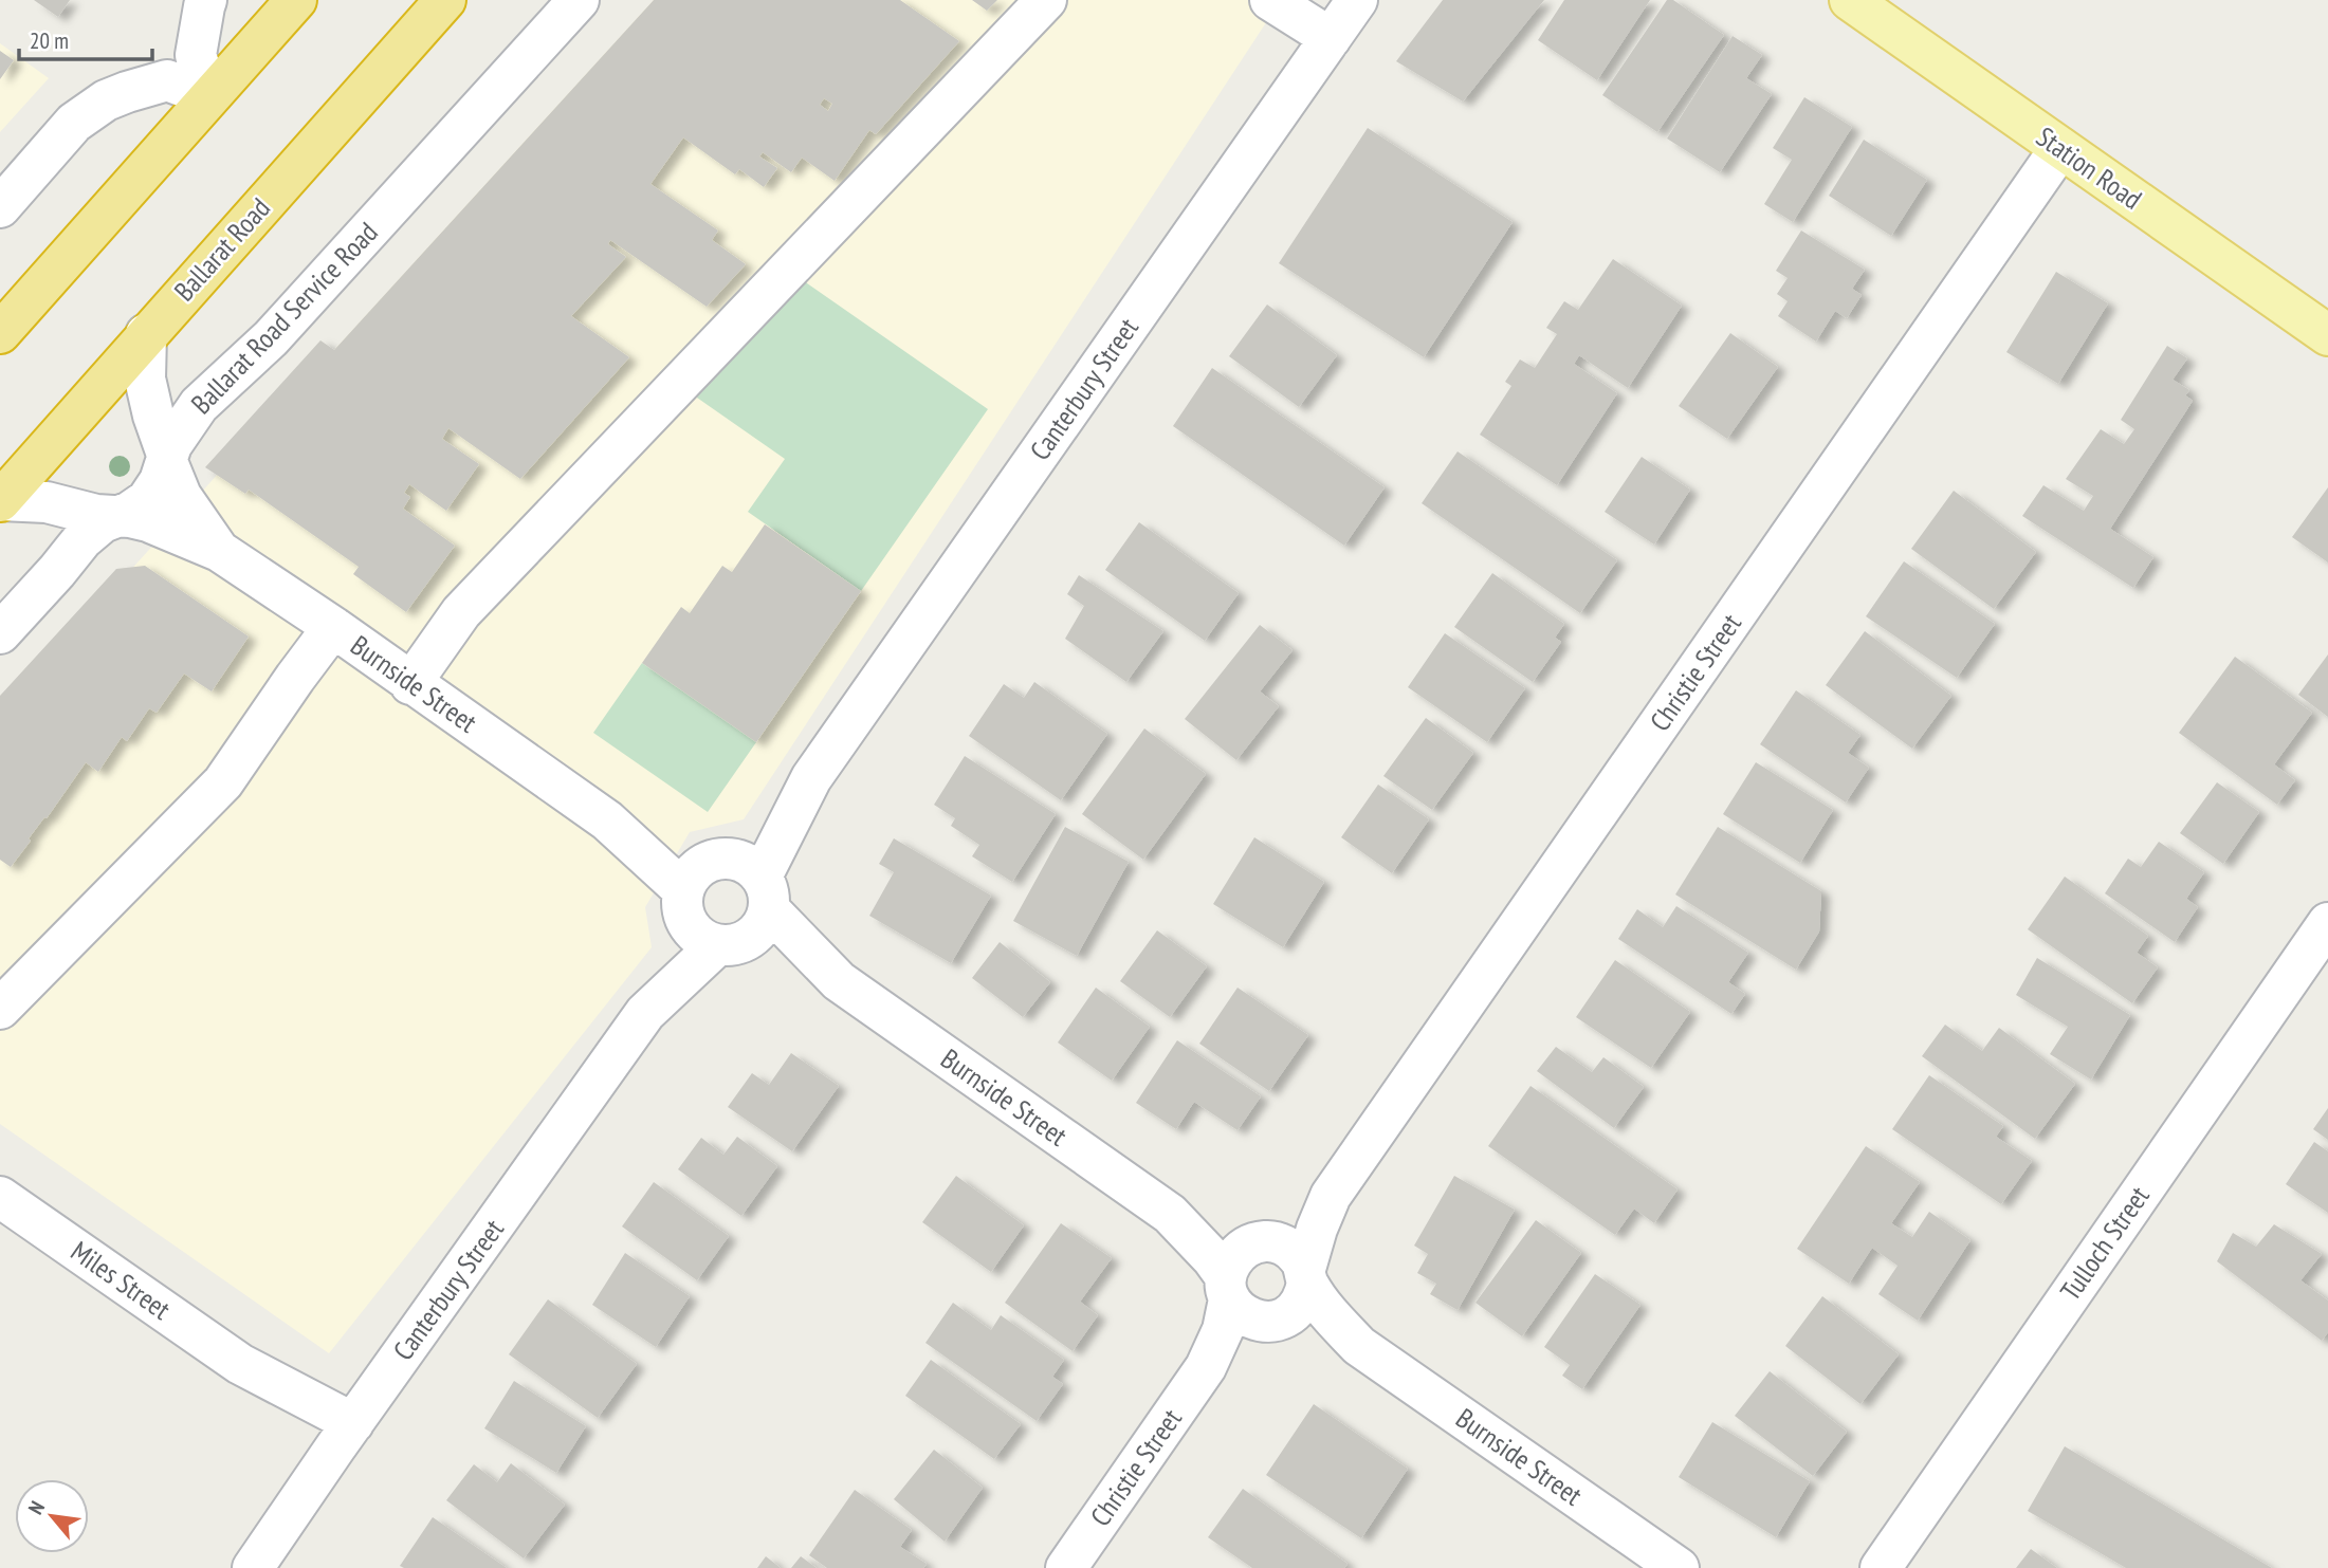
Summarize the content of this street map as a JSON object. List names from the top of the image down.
{
  "streets": {
    "highway": ["Ballarat Road"],
    "main road": ["Station Road"],
    "street": [
      "Ballarat Road Service Road",
      "Canterbury Street",
      "Christie Street",
      "Burnside Street",
      "Tulloch Street",
      "Miles Street"
    ]
  },
  "crossings": [
    ["Station Road", "Christie Street"],
    ["Ballarat Road", "Burnside Street"],
    ["Ballarat Road Service Road", "Burnside Street"],
    ["Canterbury Street", "Burnside Street"],
    ["Canterbury Street", "Miles Street"],
    ["Christie Street", "Burnside Street"]
  ],
  "scale_bar": "20 m",
  "north": "top left"
}
